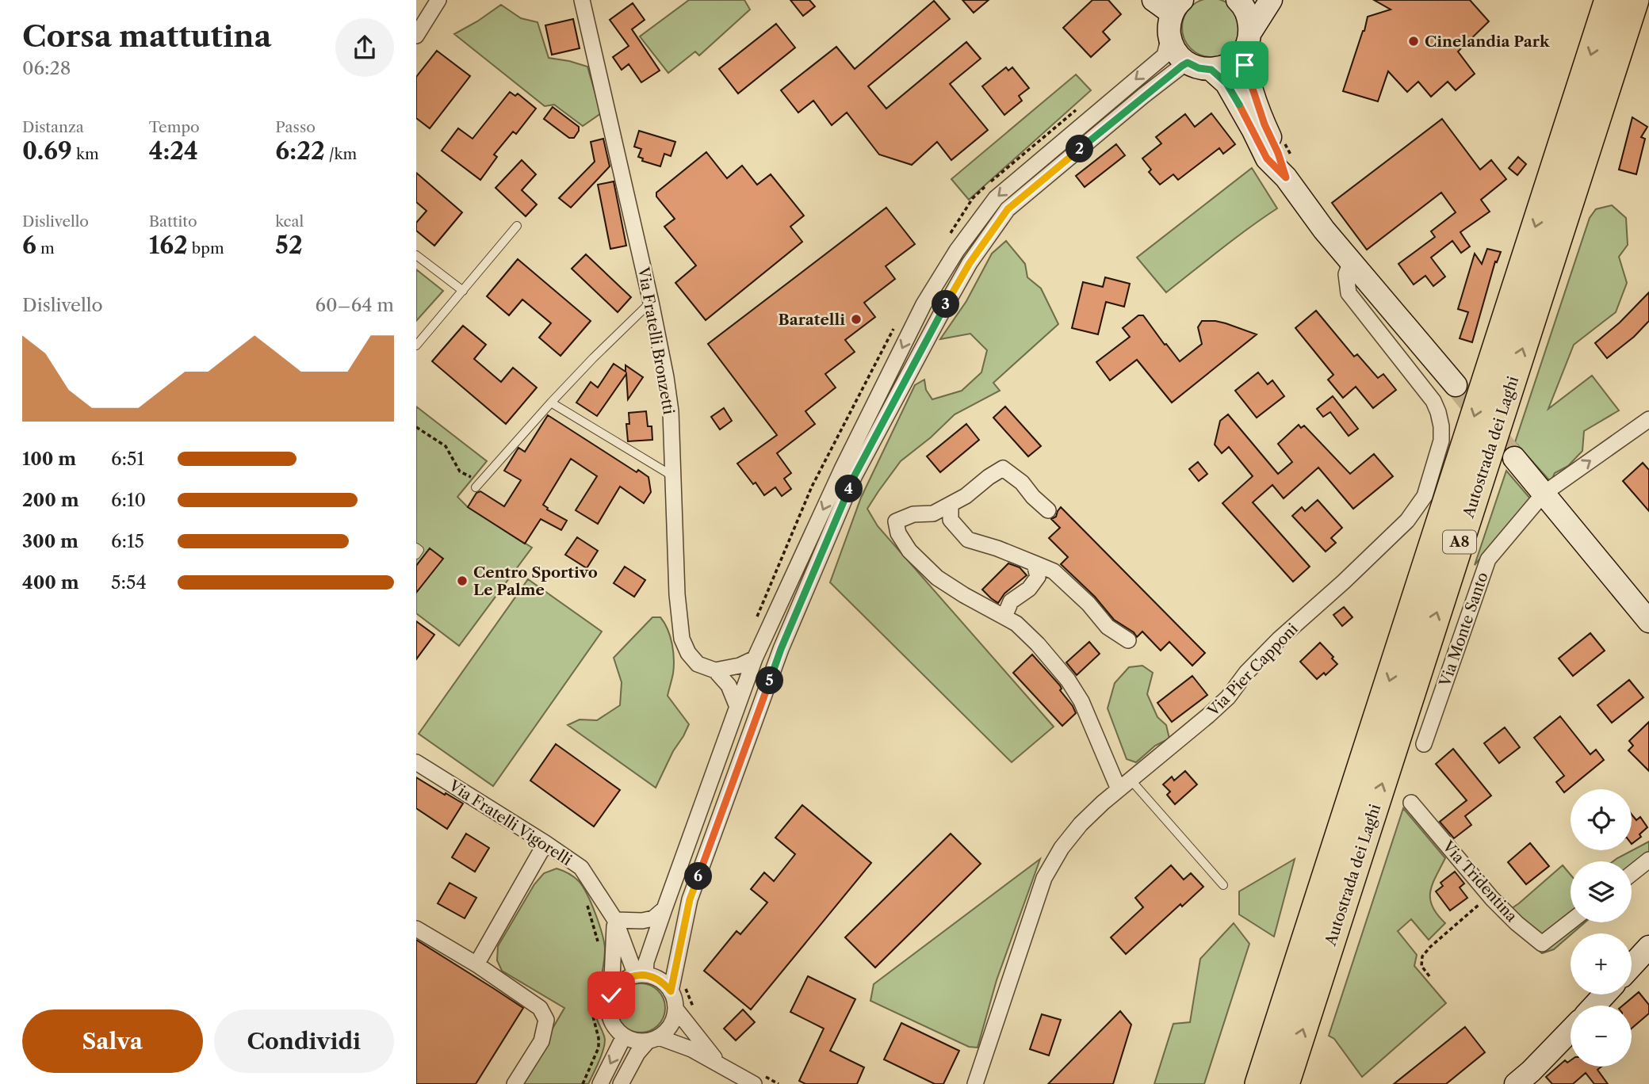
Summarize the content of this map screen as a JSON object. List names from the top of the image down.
{
  "streets": {
    "highway": ["Autostrada dei Laghi", "A8"],
    "street": [
      "Via Fratelli Bronzetti",
      "Via Monte Santo",
      "Via Pier Capponi",
      "Via Fratelli Vigorelli",
      "Via Tridentina"
    ]
  },
  "places": ["Cinelandia Park", "Baratelli", "Centro Sportivo Le Palme"],
  "page": {
    "heading": ["Corsa mattutina", "06:28"],
    "stats": [
      ["Distanza", "0.69 km"],
      ["Tempo", "4:24"],
      ["Passo", "6:22 /km"],
      ["Dislivello", "6 m"],
      ["Battito", "162 bpm"],
      ["kcal", "52"]
    ],
    "pins": [
      "2",
      "3",
      "4",
      "5",
      "6"
    ],
    "chart": ["Dislivello", "60–64 m"],
    "list": [
      {
        "name": "100 m",
        "note": "6:51"
      },
      {
        "name": "200 m",
        "note": "6:10"
      },
      {
        "name": "300 m",
        "note": "6:15"
      },
      {
        "name": "400 m",
        "note": "5:54"
      }
    ],
    "map_buttons": ["+", "−"],
    "buttons": ["Salva", "Condividi"]
  }
}
